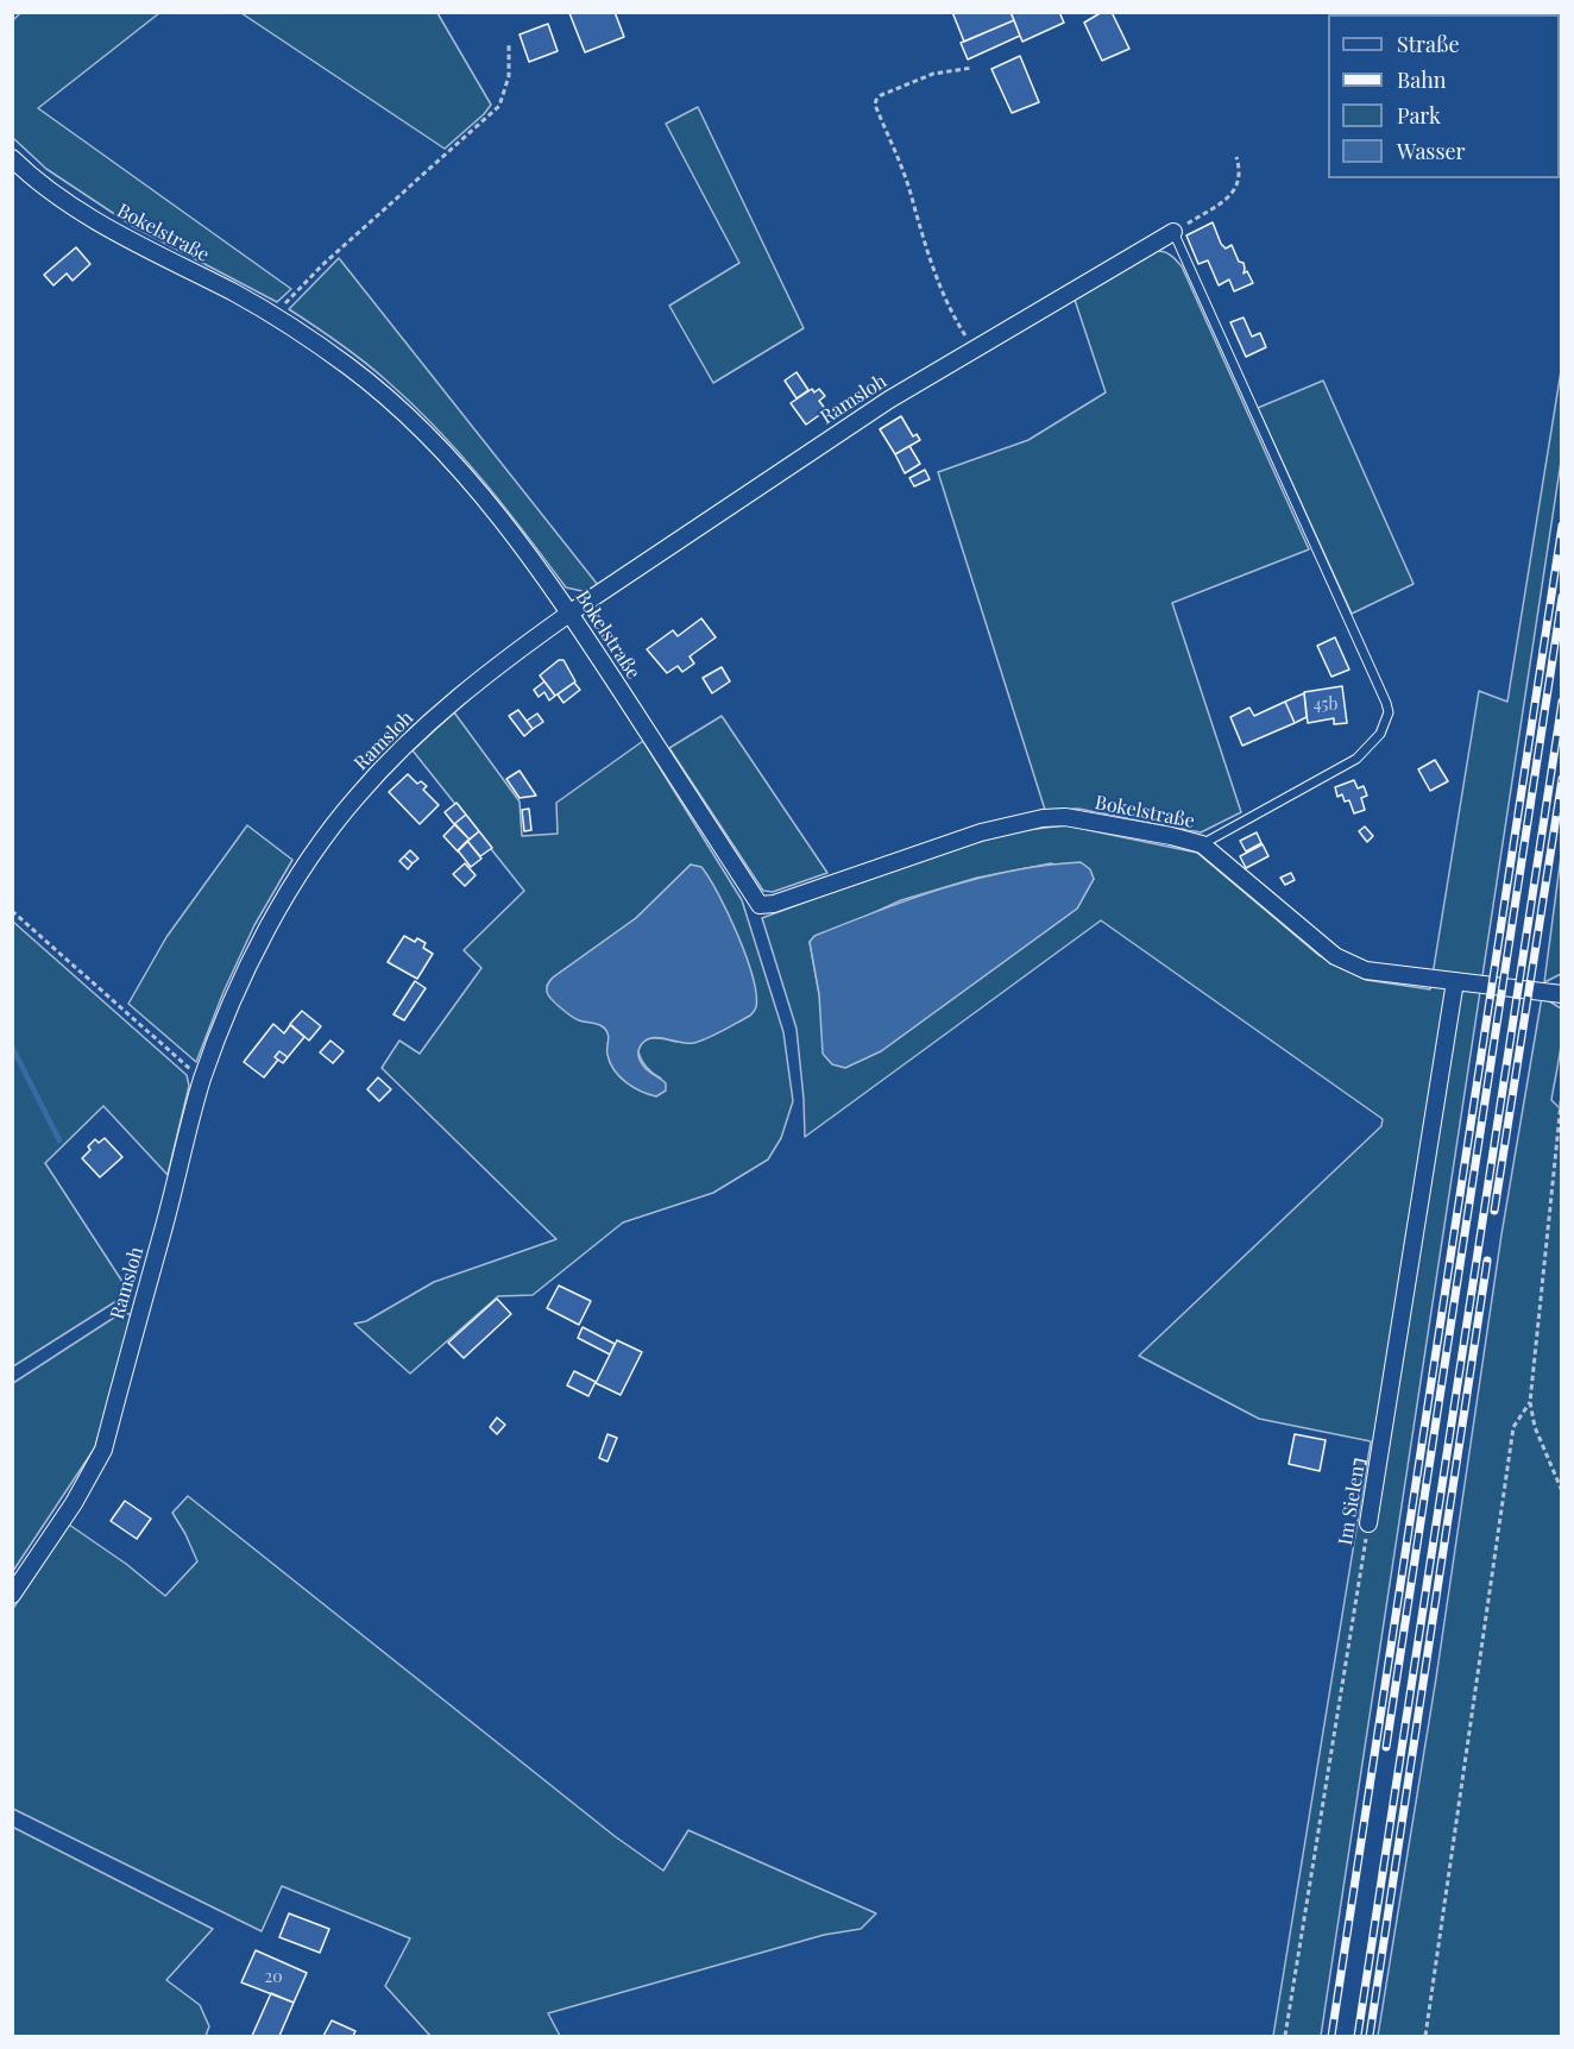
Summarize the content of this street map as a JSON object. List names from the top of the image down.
{
  "streets": {
    "street": ["Bokelstraße", "Ramsloh", "Im Sielen"]
  },
  "crossings": [
    ["Bokelstraße", "Ramsloh"],
    ["Bokelstraße", "Im Sielen"]
  ],
  "house_numbers": ["45b", "20"],
  "legend": [
    "Straße",
    "Bahn",
    "Park",
    "Wasser"
  ]
}
